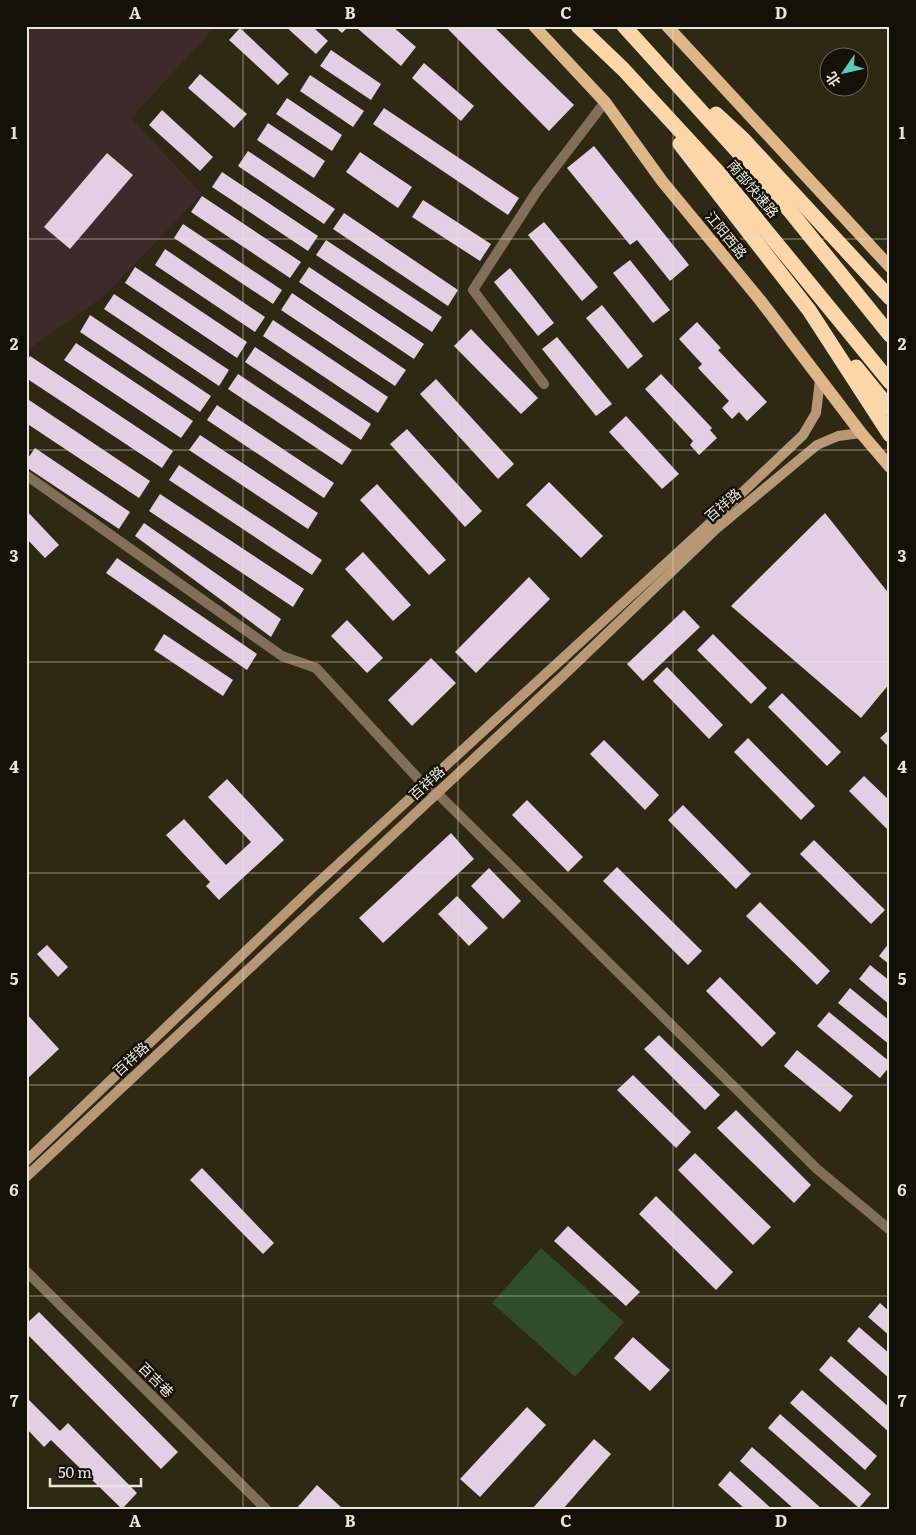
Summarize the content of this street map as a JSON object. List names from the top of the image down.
{
  "streets": {
    "highway": ["南部快速路"],
    "main road": ["江阳西路"],
    "street": ["百祥路", "百吉巷"]
  },
  "crossings": [
    ["江阳西路", "百祥路"]
  ],
  "scale_bar": "50 m",
  "north": "bottom left",
  "grid": {
    "columns": [
      "A",
      "B",
      "C",
      "D"
    ],
    "rows": [
      "1",
      "2",
      "3",
      "4",
      "5",
      "6",
      "7"
    ]
  }
}
